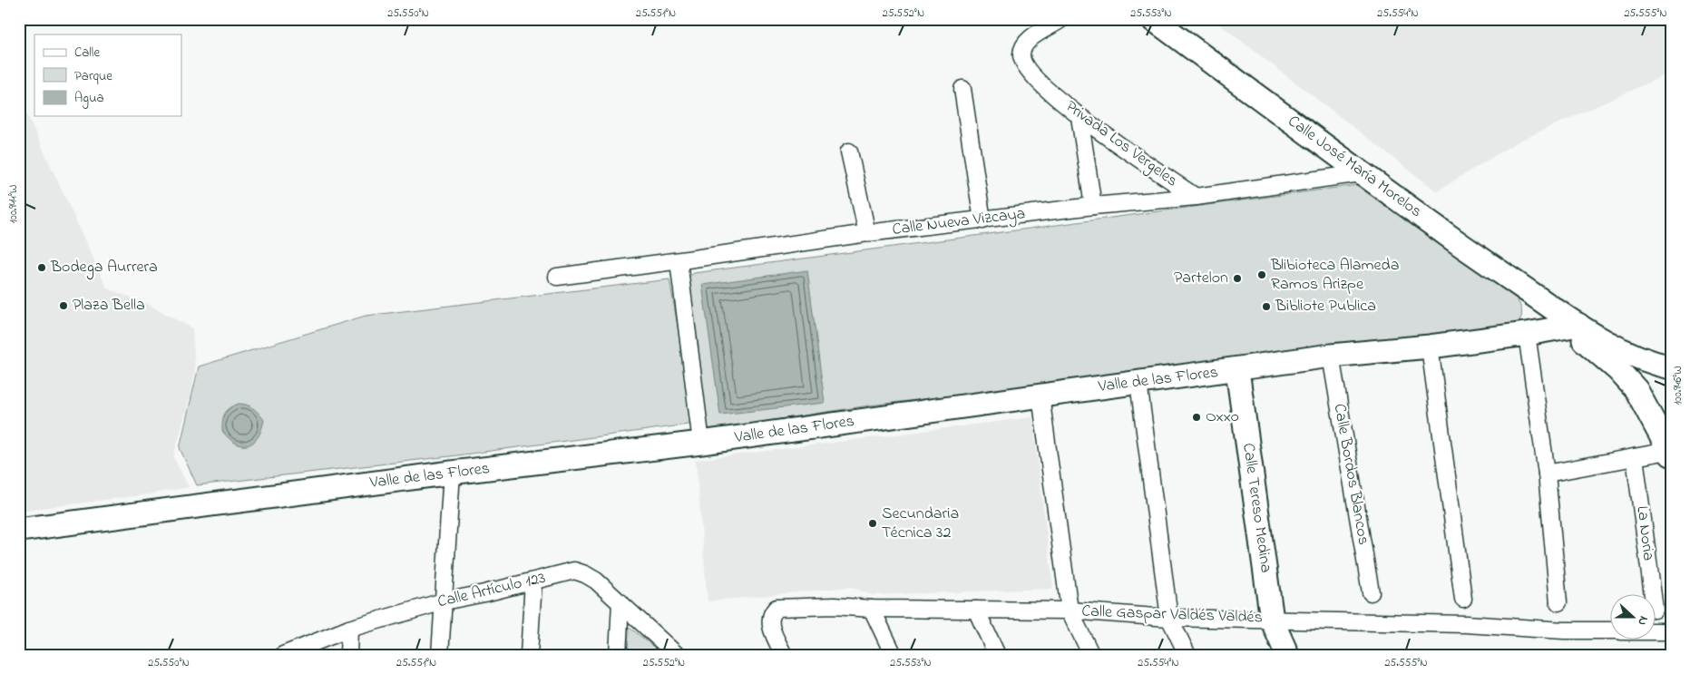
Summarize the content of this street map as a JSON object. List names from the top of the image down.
{
  "streets": {
    "street": [
      "Privada Los Vergeles",
      "Calle José María Morelos",
      "Calle Nueva Vizcaya",
      "Valle de las Flores",
      "Calle Bordos Blancos",
      "Calle Tereso Medina",
      "La Noria",
      "Calle Artículo 123",
      "Calle Gaspar Valdés Valdés"
    ]
  },
  "crossings": [
    ["Privada Los Vergeles", "Calle Nueva Vizcaya"],
    ["Calle José María Morelos", "Calle Nueva Vizcaya"],
    ["Calle José María Morelos", "Valle de las Flores"],
    ["Valle de las Flores", "Calle Bordos Blancos"],
    ["Valle de las Flores", "Calle Tereso Medina"],
    ["Calle Tereso Medina", "Calle Gaspar Valdés Valdés"]
  ],
  "places": [
    "Bodega Aurrera",
    "Blibioteca Alameda Ramos Arizpe",
    "Partelon",
    "Plaza Bella",
    "Bibliote Publica",
    "Oxxo",
    "Secundaria Técnica 32"
  ],
  "legend": ["Calle", "Parque", "Agua"],
  "north": "right",
  "coordinates": [
    "25.550°N",
    "25.551°N",
    "25.552°N",
    "25.553°N",
    "25.554°N",
    "25.555°N",
    "100.944°W",
    "100.946°W"
  ]
}
